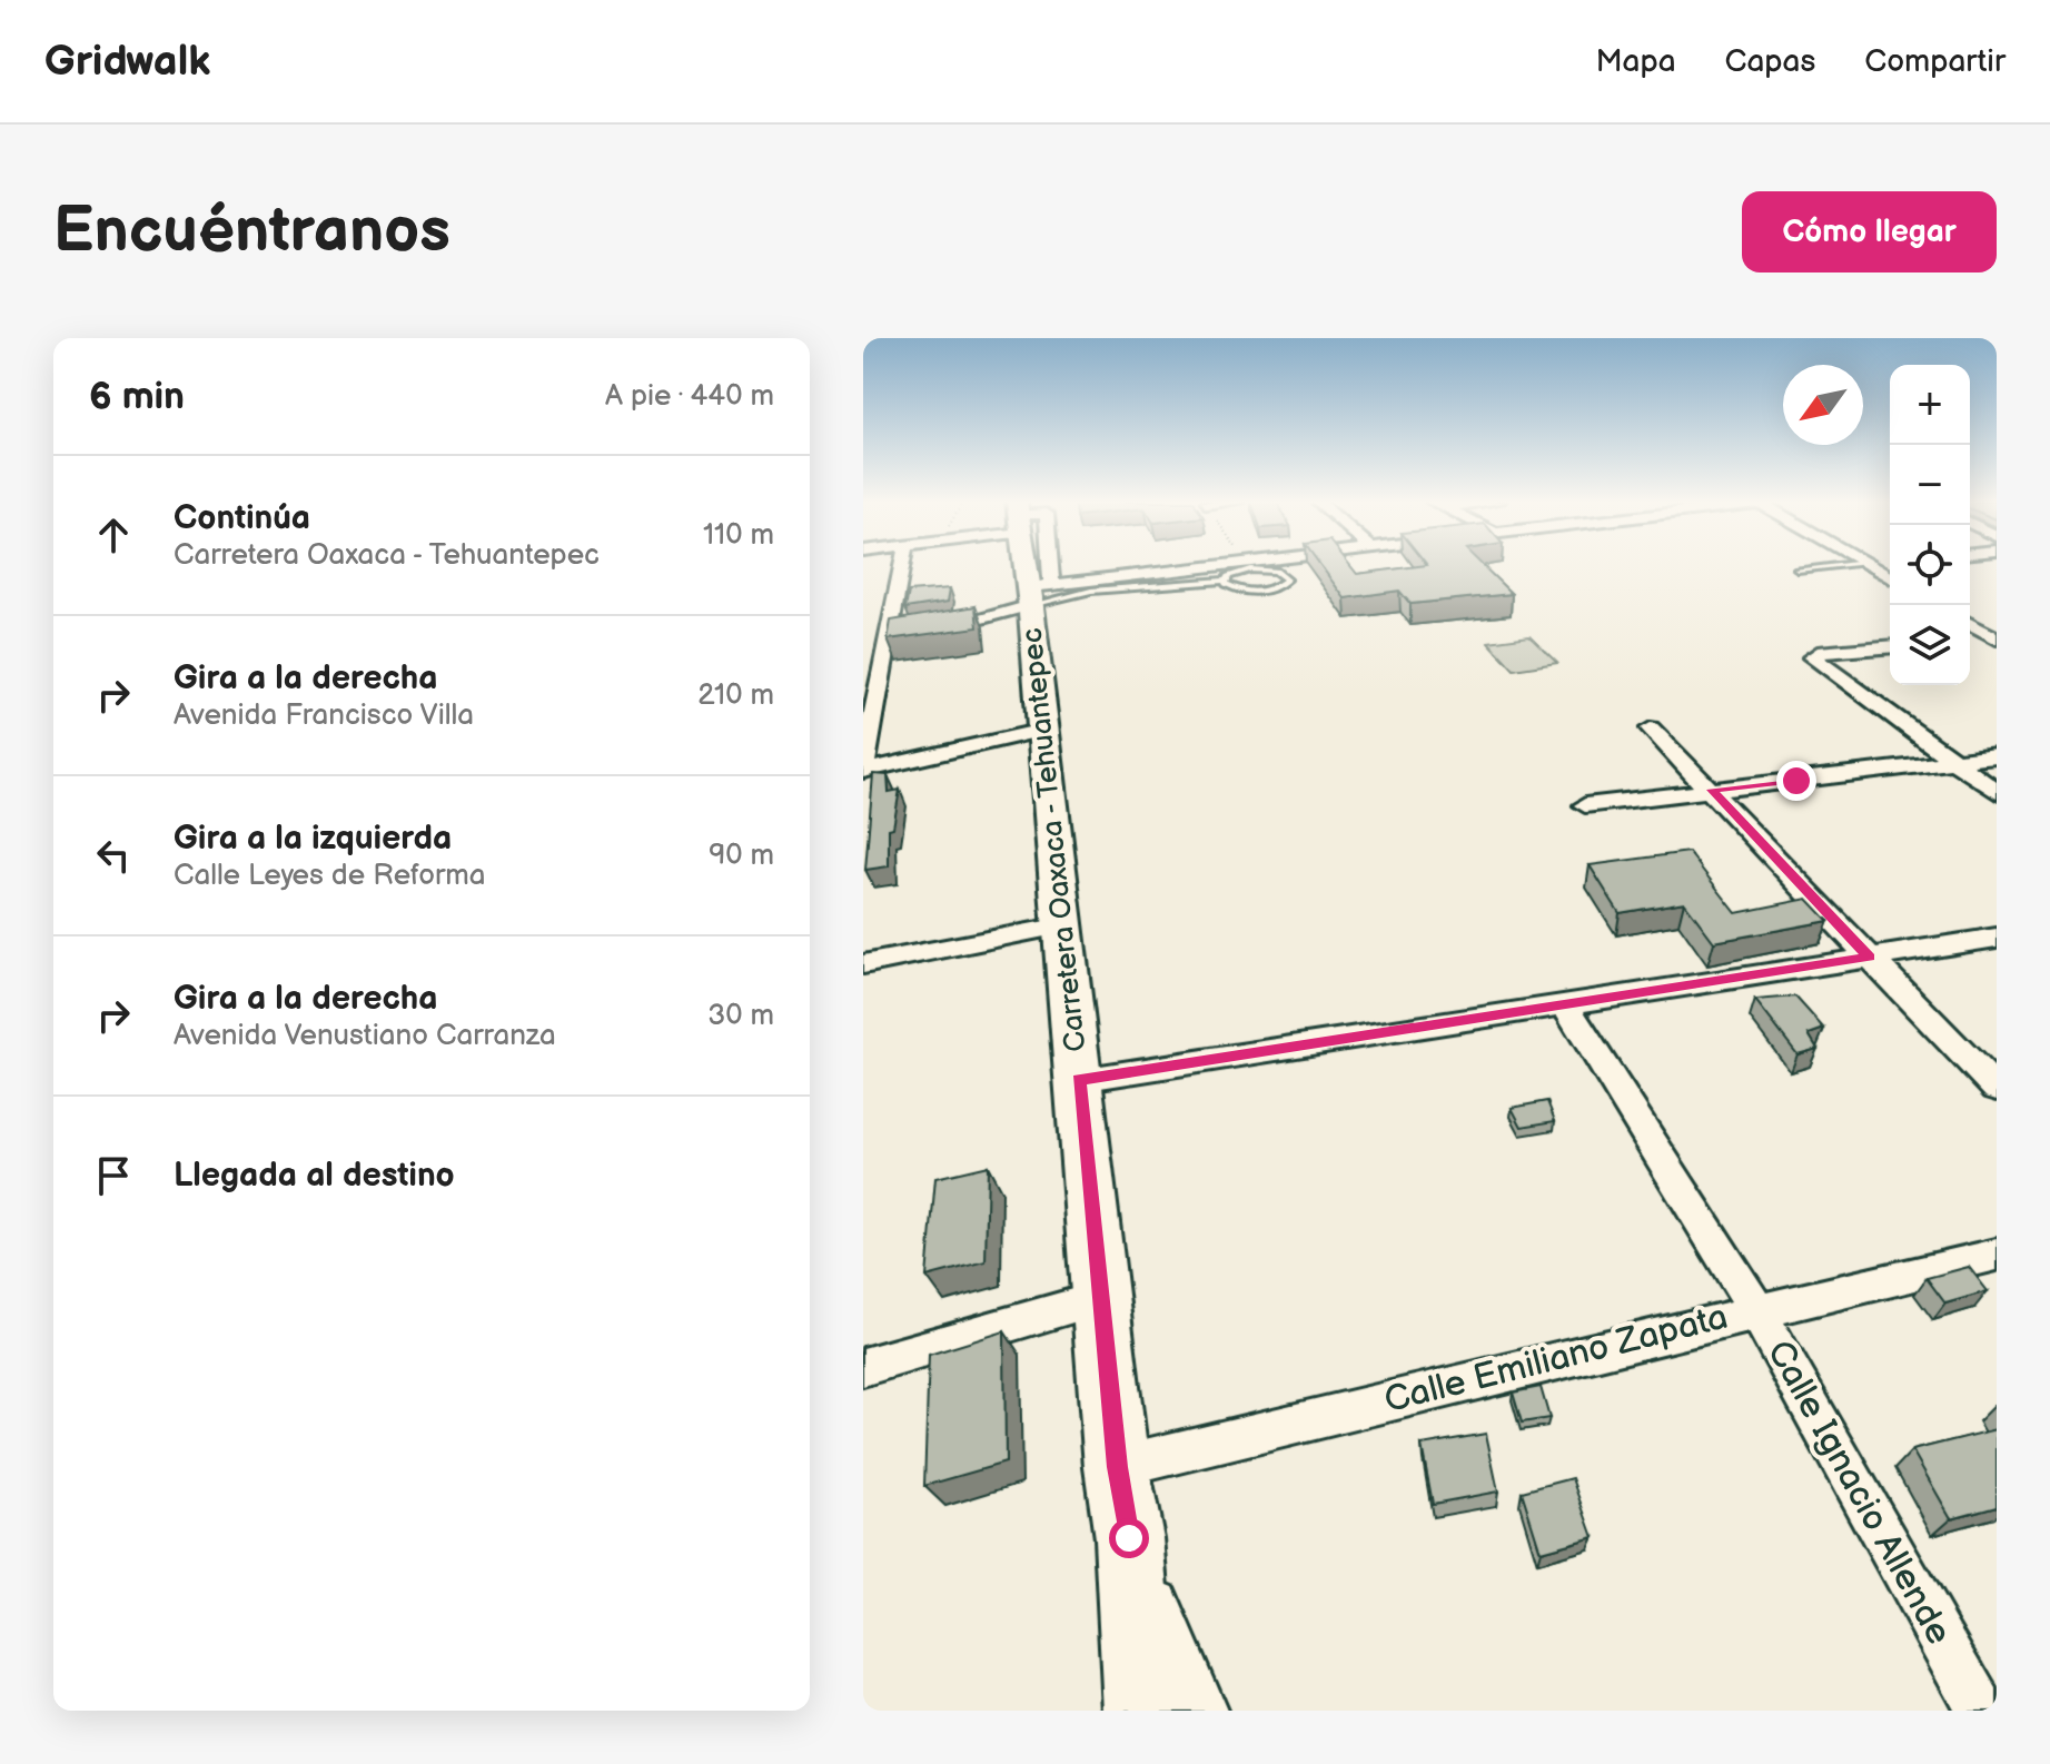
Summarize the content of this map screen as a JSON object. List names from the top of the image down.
{
  "streets": {
    "main road": ["Carretera Oaxaca - Tehuantepec"],
    "street": ["Calle Emiliano Zapata", "Calle Ignacio Allende"]
  },
  "crossings": [
    ["Carretera Oaxaca - Tehuantepec", "Calle Emiliano Zapata"],
    ["Calle Emiliano Zapata", "Calle Ignacio Allende"]
  ],
  "north": "bottom left",
  "page": {
    "header": "Gridwalk",
    "nav": ["Mapa", "Capas", "Compartir"],
    "buttons": "Cómo llegar",
    "title": "Encuéntranos",
    "heading": ["6 min", "A pie · 440 m"],
    "map_buttons": ["+", "−"],
    "list": [
      ["Continúa", "Carretera Oaxaca - Tehuantepec", "110 m"],
      ["Gira a la derecha", "Avenida Francisco Villa", "210 m"],
      ["Gira a la izquierda", "Calle Leyes de Reforma", "90 m"],
      ["Gira a la derecha", "Avenida Venustiano Carranza", "30 m"],
      "Llegada al destino"
    ]
  }
}
